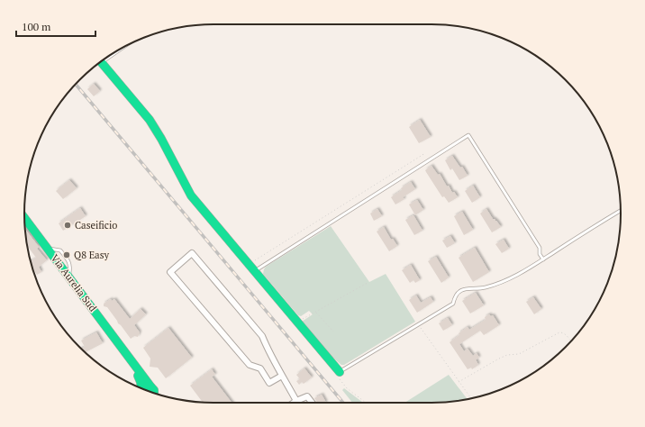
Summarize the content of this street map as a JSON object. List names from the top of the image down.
{
  "streets": {
    "street": ["Via Aurelia Sud"]
  },
  "places": ["Caseificio", "Q8 Easy"],
  "scale_bar": "100 m"
}
